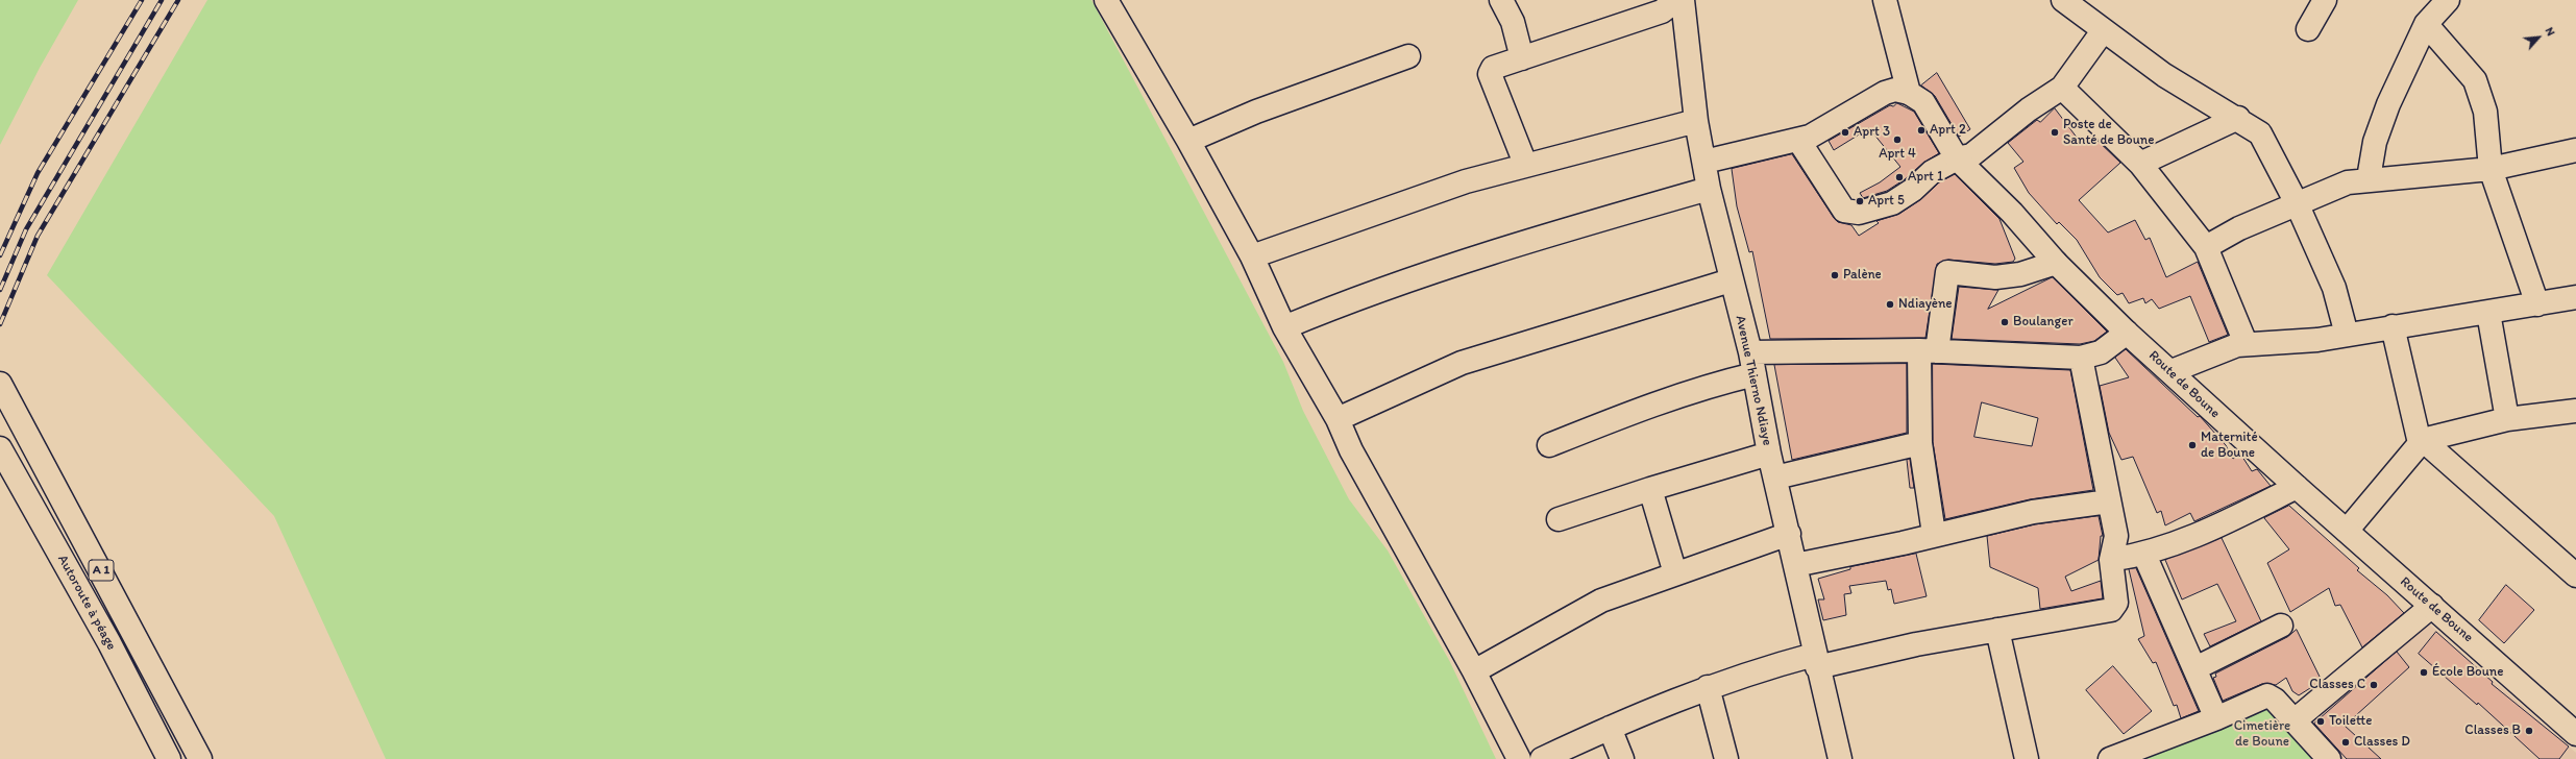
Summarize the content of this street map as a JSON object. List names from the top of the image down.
{
  "streets": {
    "main road": [
      "Avenue Thierno Ndiaye",
      "Route de Boune",
      "A 1",
      "Autoroute à péage"
    ]
  },
  "parks": ["Cimetière de Boune"],
  "places": [
    "Aprt 2",
    "Aprt 3",
    "Poste de Santé de Boune",
    "Aprt 4",
    "Aprt 1",
    "Aprt 5",
    "Palène",
    "Ndiayène",
    "Boulanger",
    "Maternité de Boune",
    "École Boune",
    "Classes C",
    "Toilette",
    "Classes B",
    "Classes D"
  ],
  "north": "top right"
}
